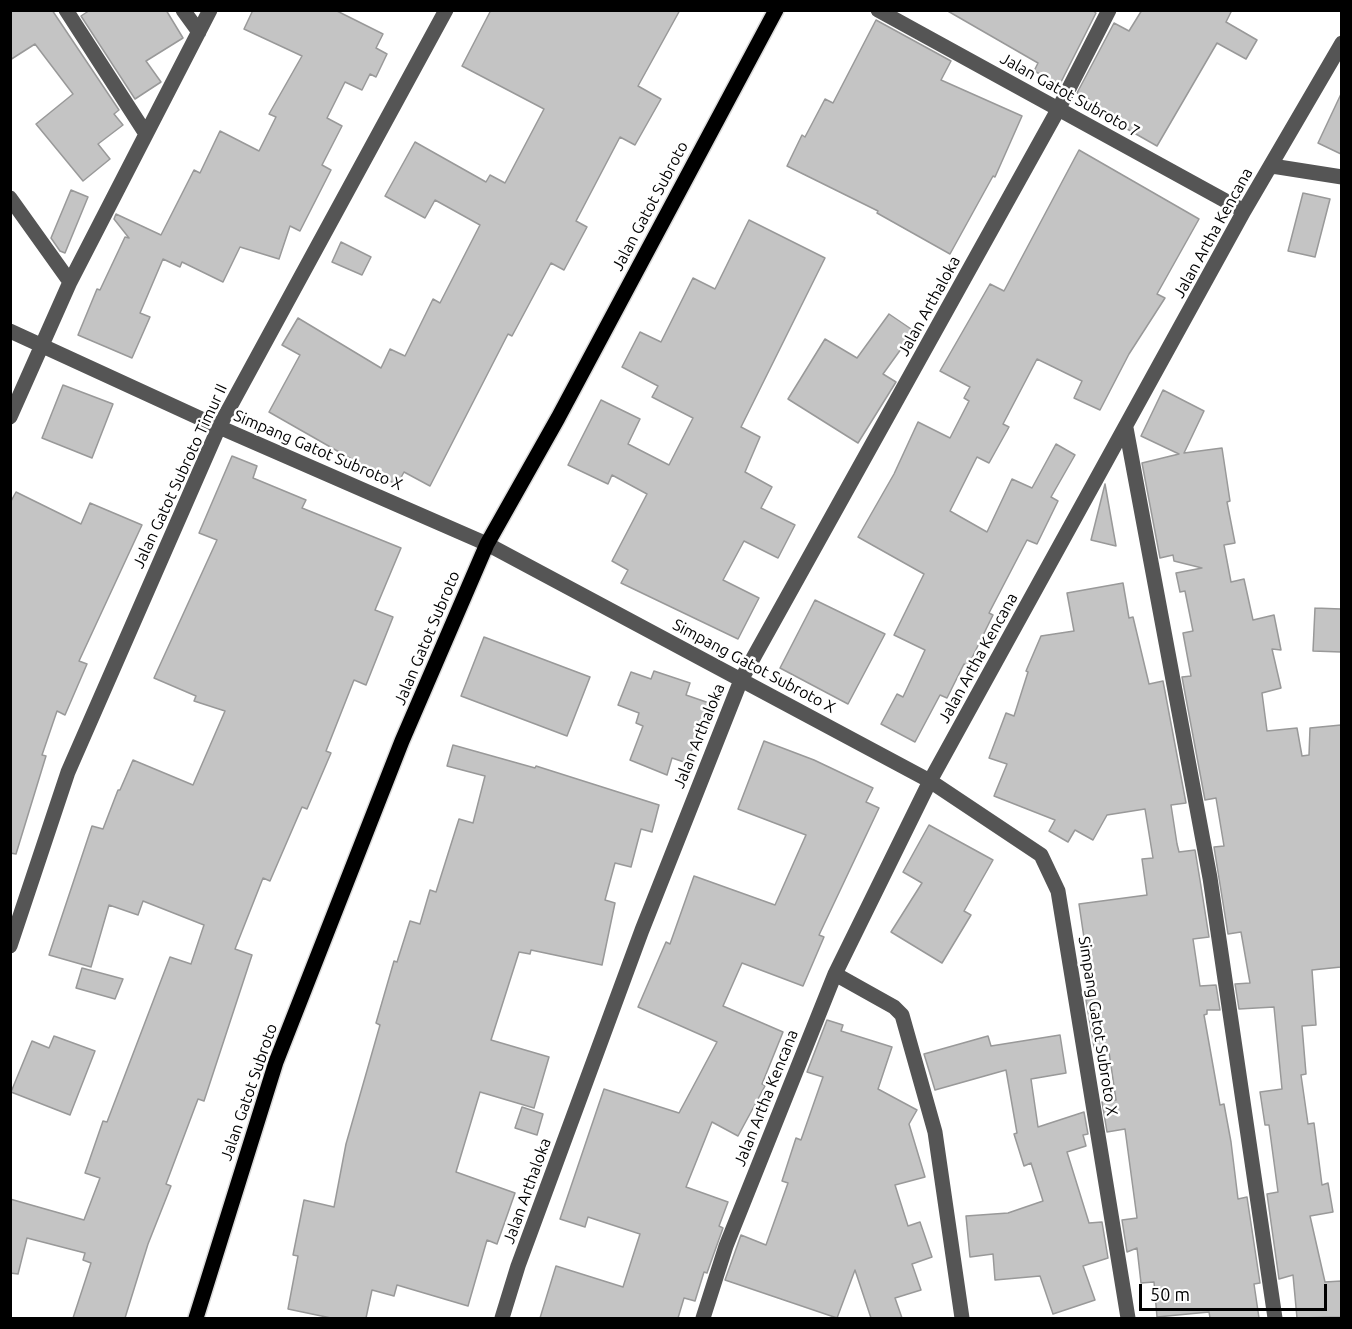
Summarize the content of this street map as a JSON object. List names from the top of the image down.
{
  "streets": {
    "main road": ["Jalan Gatot Subroto"],
    "street": [
      "Jalan Gatot Subroto 7",
      "Jalan Artha Kencana",
      "Jalan Arthaloka",
      "Simpang Gatot Subroto X",
      "Jalan Gatot Subroto Timur II"
    ]
  },
  "crossings": [
    ["Jalan Gatot Subroto 7", "Jalan Artha Kencana"],
    ["Jalan Gatot Subroto 7", "Jalan Arthaloka"],
    ["Jalan Gatot Subroto", "Simpang Gatot Subroto X"],
    ["Jalan Artha Kencana", "Simpang Gatot Subroto X"],
    ["Jalan Arthaloka", "Simpang Gatot Subroto X"],
    ["Simpang Gatot Subroto X", "Jalan Gatot Subroto Timur II"]
  ],
  "scale_bar": "50 m"
}
